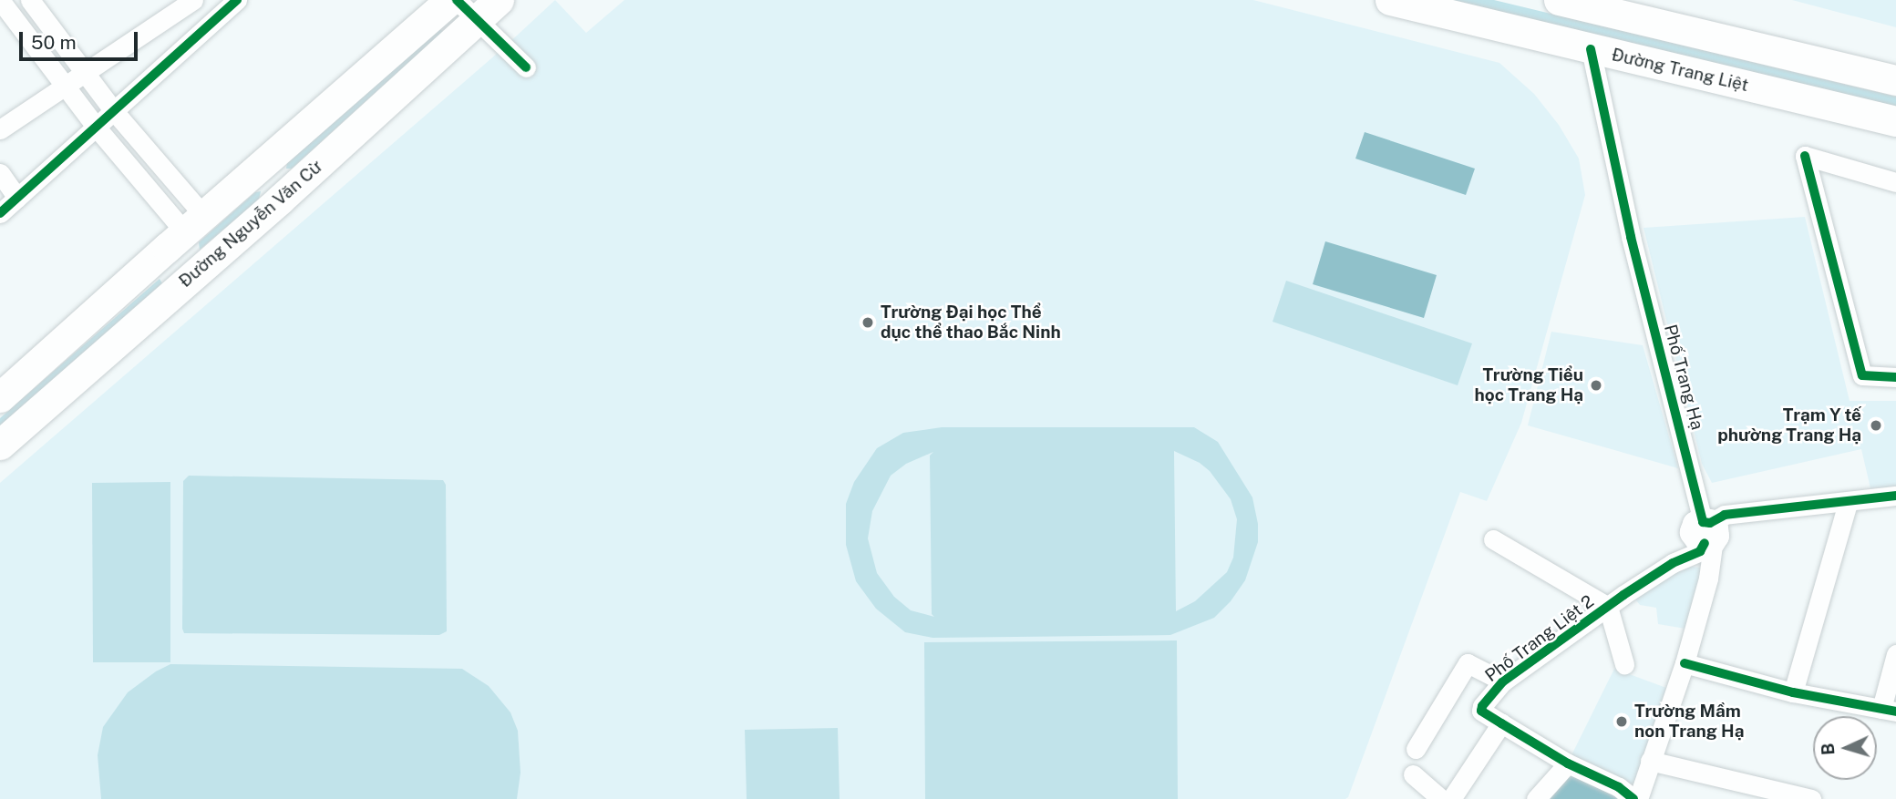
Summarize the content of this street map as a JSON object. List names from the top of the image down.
{
  "streets": {
    "main road": ["Đường Trang Liệt", "Đường Nguyễn Văn Cừ"],
    "street": ["Phố Trang Hạ", "Phố Trang Liệt 2"]
  },
  "crossings": [
    ["Đường Trang Liệt", "Phố Trang Hạ"],
    ["Phố Trang Hạ", "Phố Trang Liệt 2"]
  ],
  "places": [
    "Trường Đại học Thể dục thể thao Bắc Ninh",
    "Trường Tiểu học Trang Hạ",
    "Trạm Y tế phường Trang Hạ",
    "Trường Mầm non Trang Hạ"
  ],
  "scale_bar": "50 m",
  "north": "left"
}
